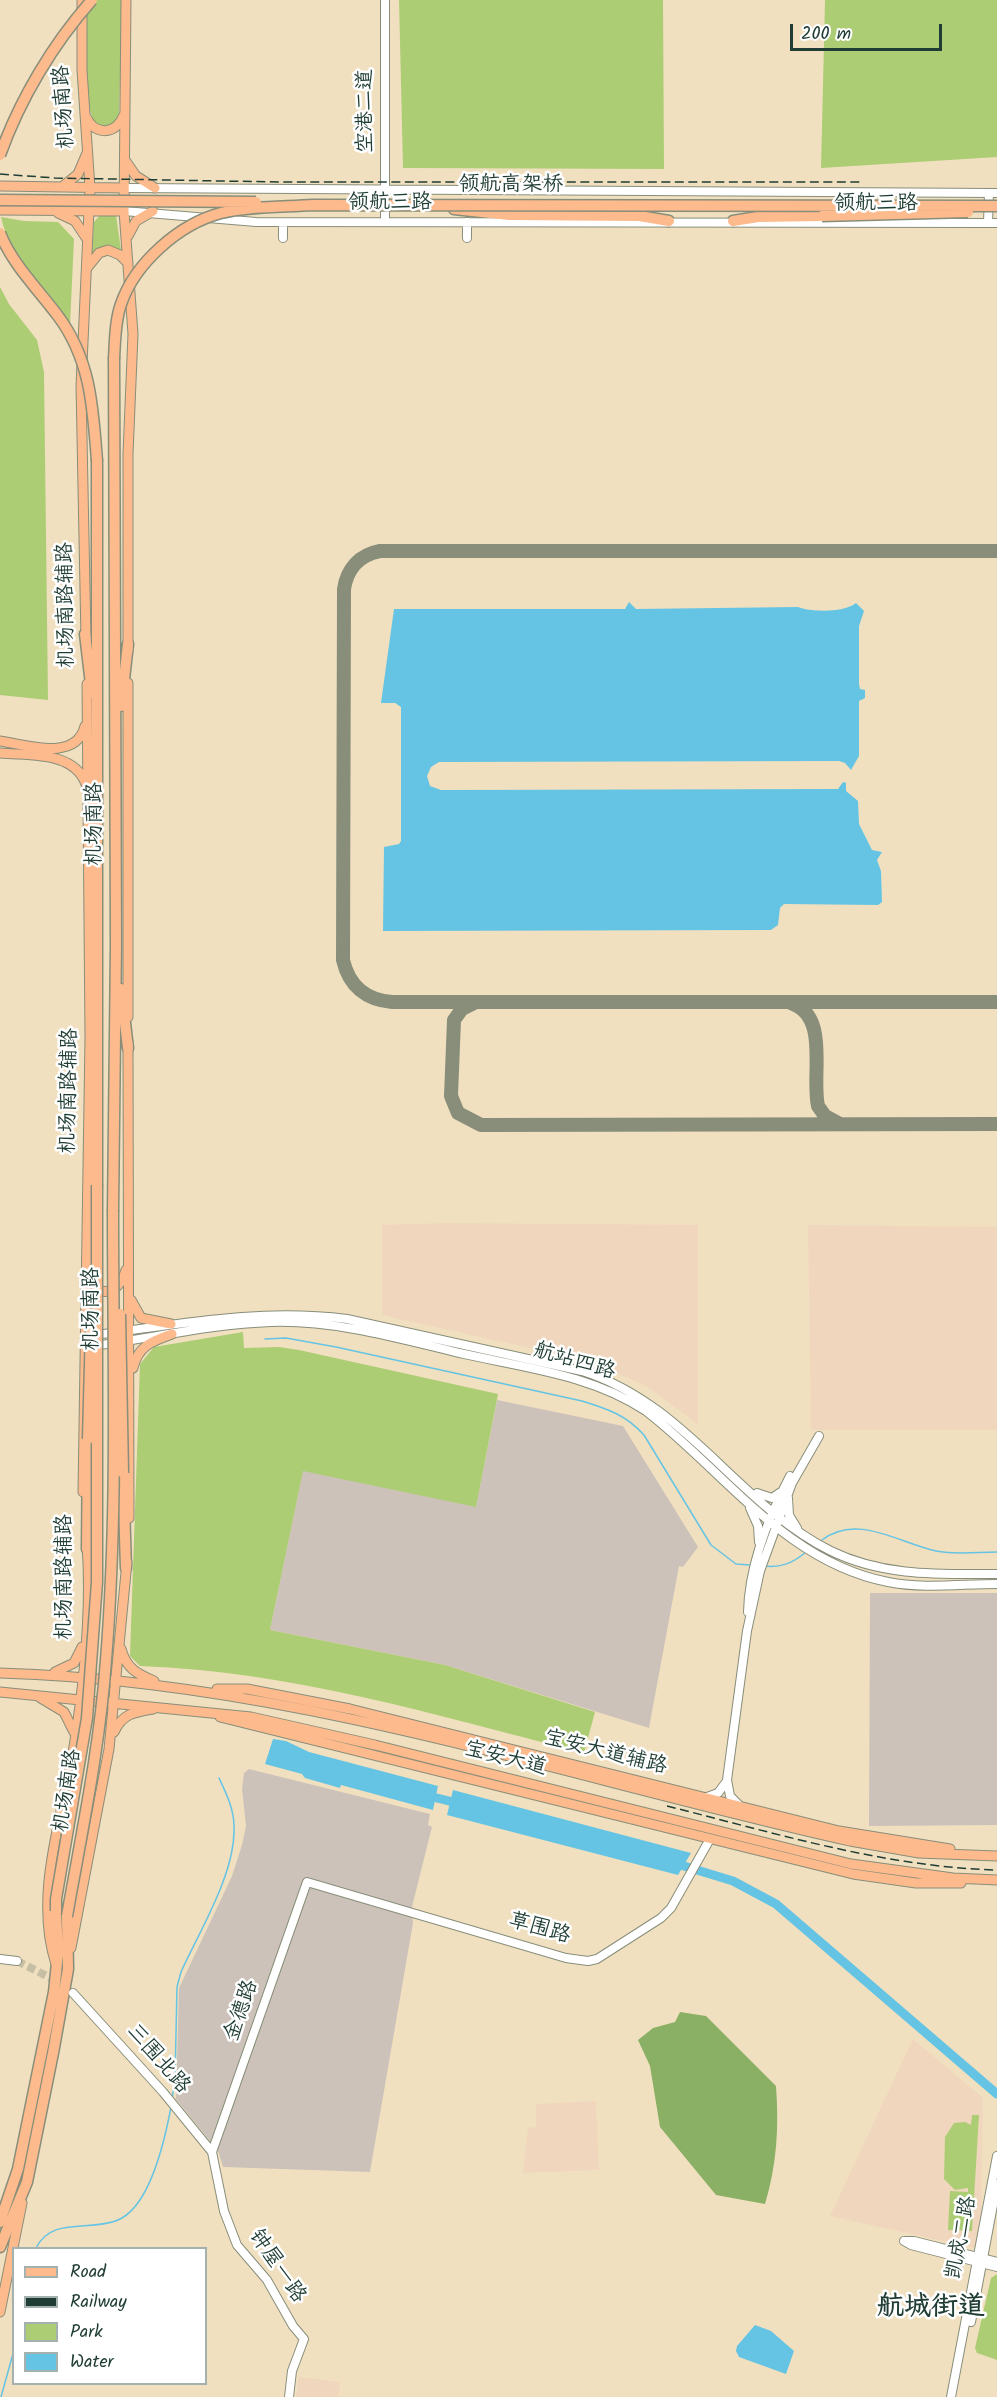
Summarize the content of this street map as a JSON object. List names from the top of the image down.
{
  "streets": {
    "highway": ["机场南路", "领航高架桥"],
    "main road": [
      "领航三路",
      "机场南路辅路",
      "宝安大道辅路",
      "宝安大道"
    ],
    "street": [
      "空港二道",
      "航站四路",
      "草围路",
      "金德路",
      "三围北路",
      "凯成二路",
      "钟屋一路"
    ]
  },
  "crossings": [
    ["机场南路", "领航高架桥"],
    ["机场南路", "领航三路"],
    ["机场南路", "机场南路辅路"],
    ["空港二道", "领航三路"],
    ["领航三路", "机场南路辅路"],
    ["机场南路辅路", "航站四路"],
    ["机场南路辅路", "宝安大道"],
    ["宝安大道辅路", "宝安大道"],
    ["草围路", "金德路"],
    ["金德路", "三围北路"],
    ["金德路", "钟屋一路"],
    ["三围北路", "钟屋一路"]
  ],
  "districts": ["航城街道"],
  "legend": [
    "Road",
    "Railway",
    "Park",
    "Water"
  ],
  "scale_bar": "200 m"
}
